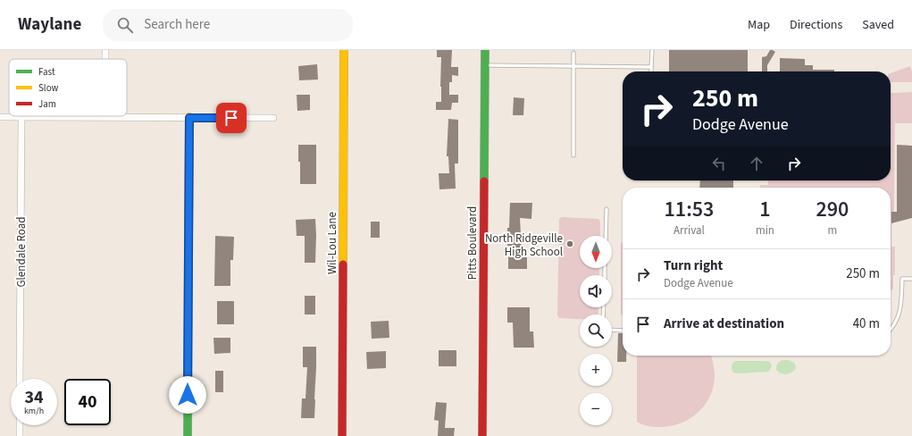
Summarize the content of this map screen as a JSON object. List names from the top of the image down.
{
  "streets": {
    "street": ["Wil-Lou Lane", "Pitts Boulevard", "Glendale Road"]
  },
  "places": ["North Ridgeville High School"],
  "legend": ["Fast", "Slow", "Jam"],
  "north": "bottom",
  "page": {
    "header": "Waylane",
    "search": "Search here",
    "nav": ["Map", "Directions", "Saved"],
    "turn": ["250 m", "Dodge Avenue"],
    "eta": [
      "11:53",
      "Arrival",
      "1",
      "min",
      "290",
      "m"
    ],
    "map_buttons": ["+", "−"],
    "list": [
      {
        "name": "Turn right",
        "note": "Dodge Avenue",
        "value": "250 m"
      },
      {
        "name": "Arrive at destination",
        "value": "40 m"
      }
    ],
    "speed": "34 km/h",
    "limit": "40"
  }
}
